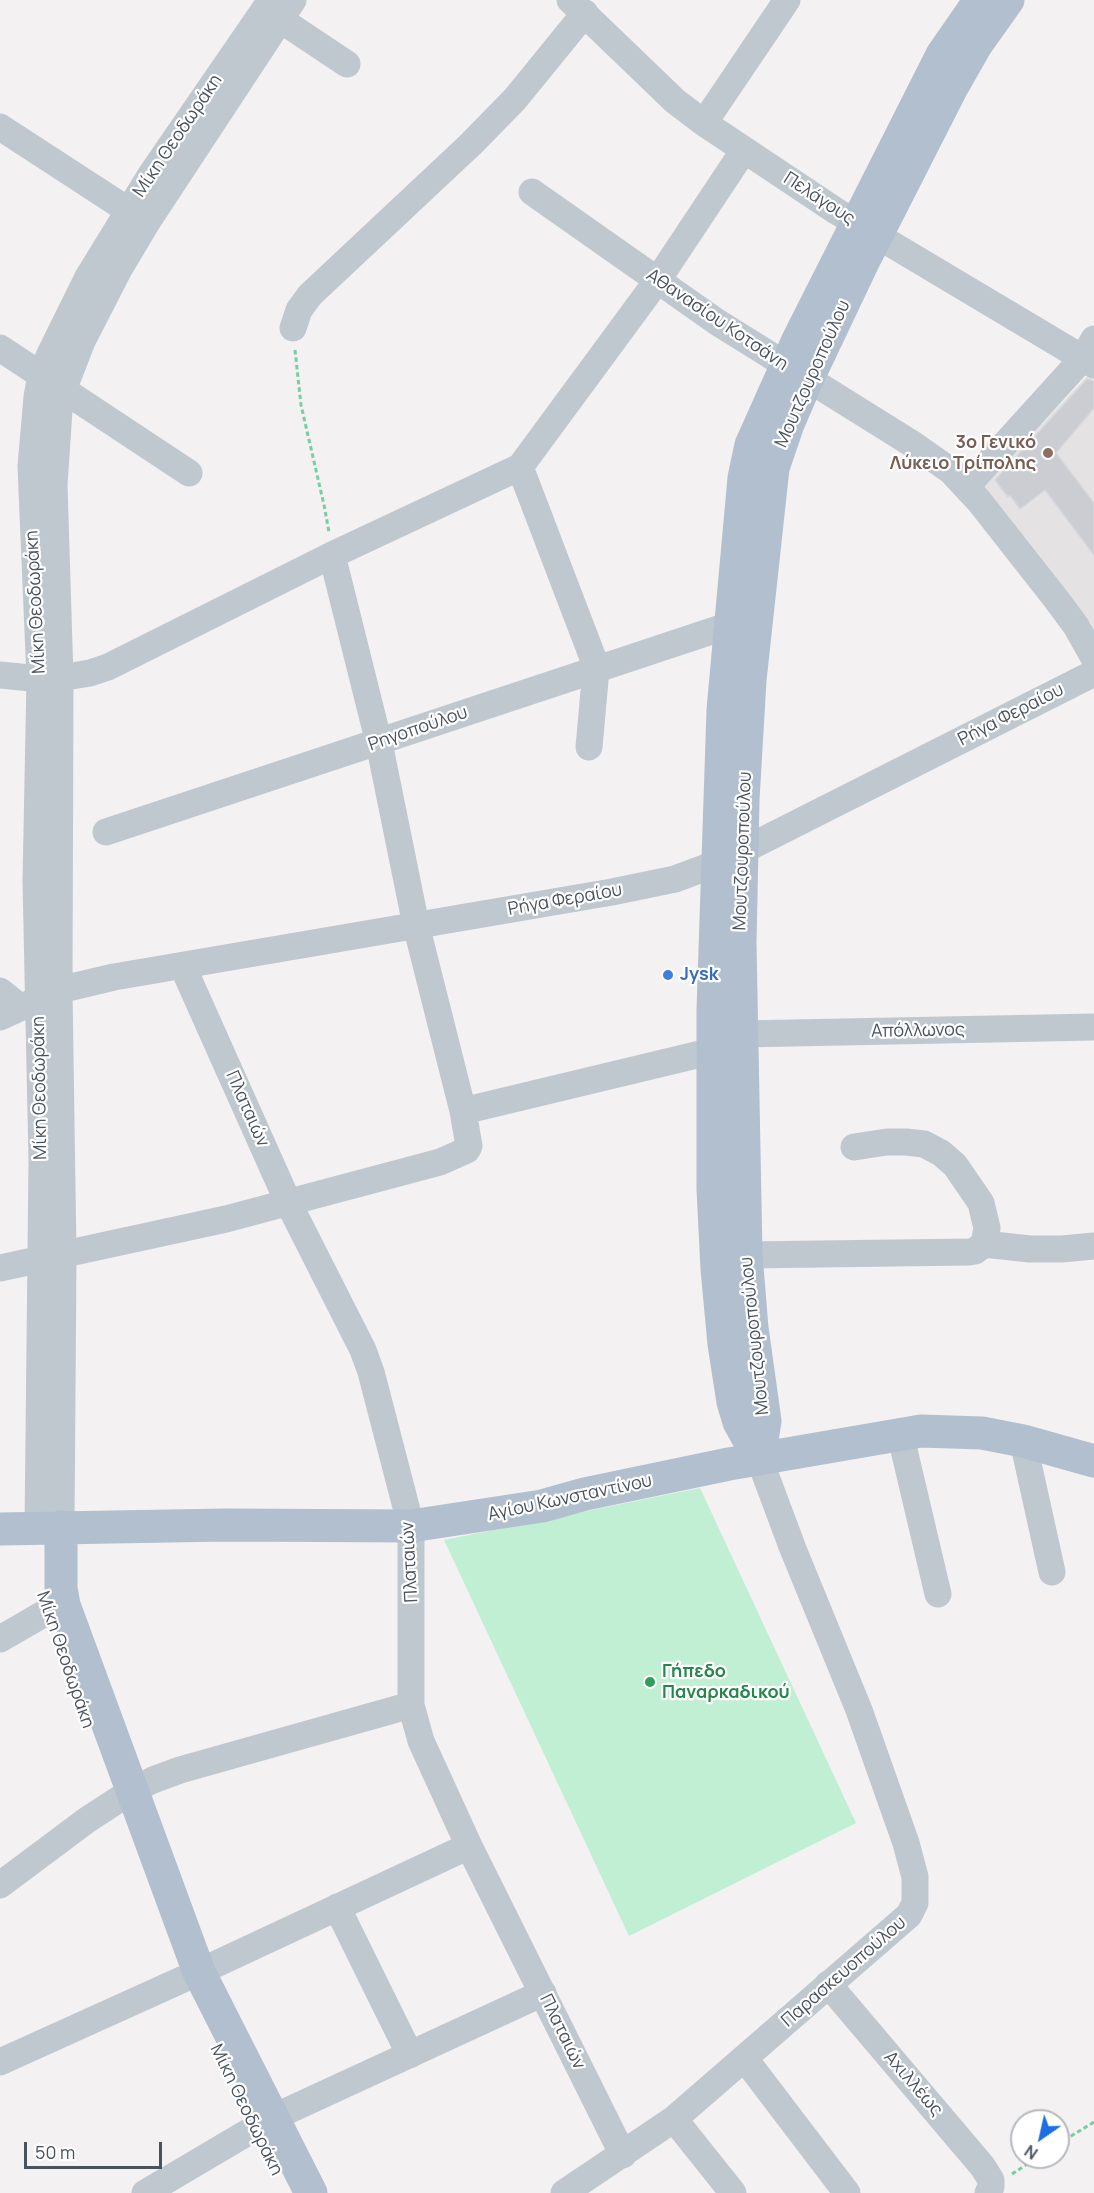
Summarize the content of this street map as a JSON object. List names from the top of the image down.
{
  "streets": {
    "main road": ["Μίκη Θεοδωράκη", "Μουτζουροπούλου", "Αγίου Κωνσταντίνου"],
    "street": [
      "Πελάγους",
      "Αθανασίου Κοτσάνη",
      "Ρήγα Φεραίου",
      "Ρηγοπούλου",
      "Απόλλωνος",
      "Πλαταιών",
      "Παρασκευοπούλου",
      "Αχιλλέως"
    ]
  },
  "crossings": [
    ["Μίκη Θεοδωράκη", "Ρήγα Φεραίου"],
    ["Μίκη Θεοδωράκη", "Αγίου Κωνσταντίνου"],
    ["Πελάγους", "Μουτζουροπούλου"],
    ["Αθανασίου Κοτσάνη", "Μουτζουροπούλου"],
    ["Μουτζουροπούλου", "Ρήγα Φεραίου"],
    ["Μουτζουροπούλου", "Ρηγοπούλου"],
    ["Μουτζουροπούλου", "Απόλλωνος"],
    ["Μουτζουροπούλου", "Αγίου Κωνσταντίνου"],
    ["Μουτζουροπούλου", "Παρασκευοπούλου"],
    ["Ρήγα Φεραίου", "Πλαταιών"],
    ["Πλαταιών", "Αγίου Κωνσταντίνου"],
    ["Πλαταιών", "Παρασκευοπούλου"],
    ["Αγίου Κωνσταντίνου", "Παρασκευοπούλου"],
    ["Παρασκευοπούλου", "Αχιλλέως"]
  ],
  "places": ["3ο Γενικό Λύκειο Τρίπολης", "Jysk", "Γήπεδο Παναρκαδικού"],
  "scale_bar": "50 m",
  "north": "bottom left"
}
